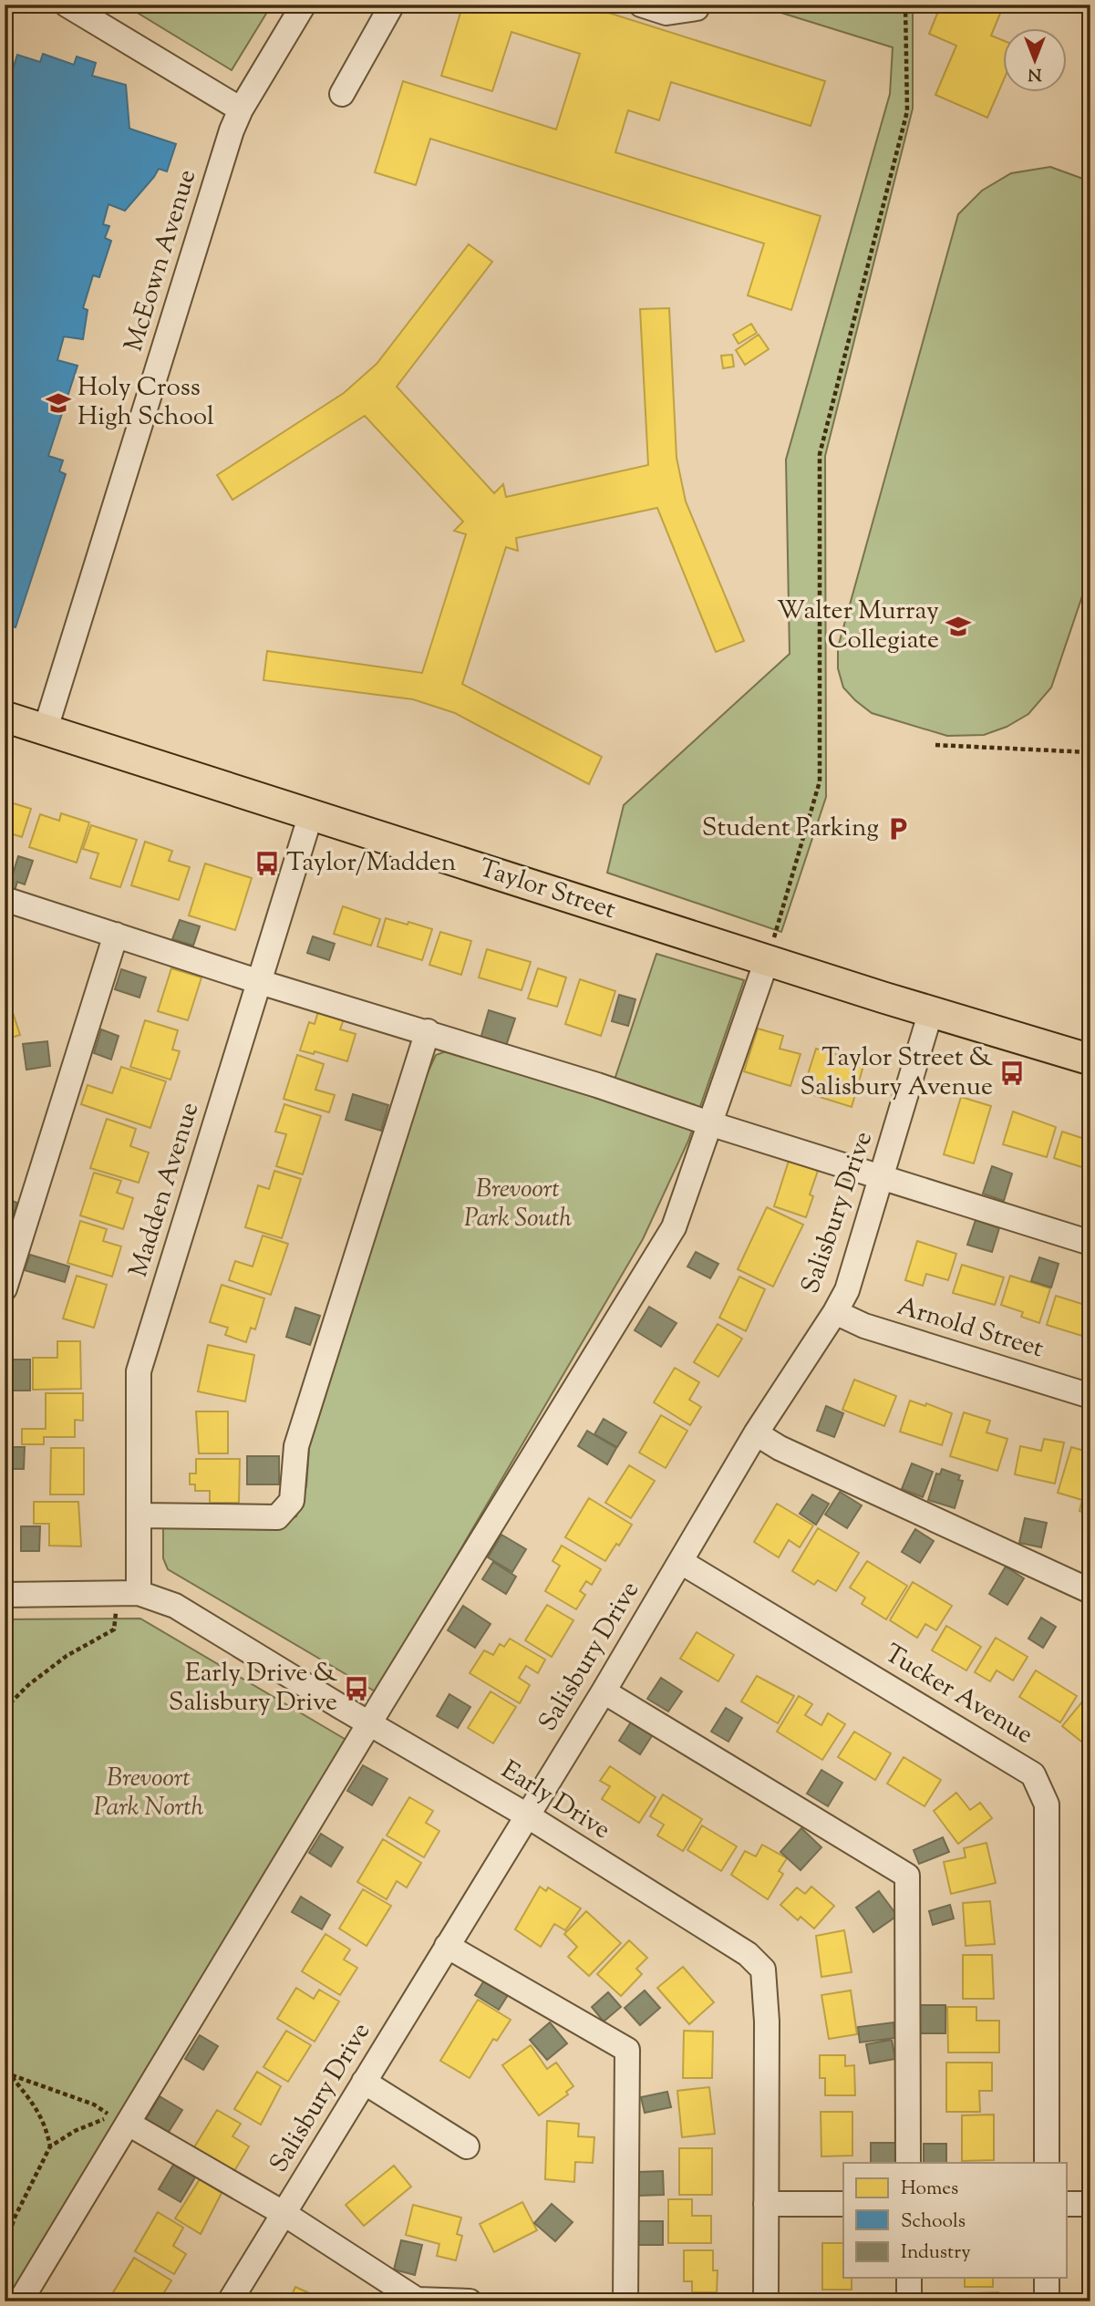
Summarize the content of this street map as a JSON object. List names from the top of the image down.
{
  "streets": {
    "main road": ["Taylor Street"],
    "street": [
      "McEown Avenue",
      "Madden Avenue",
      "Salisbury Drive",
      "Arnold Street",
      "Tucker Avenue",
      "Early Drive"
    ]
  },
  "crossings": [
    ["McEown Avenue", "Taylor Street"],
    ["Taylor Street", "Madden Avenue"],
    ["Taylor Street", "Salisbury Drive"],
    ["Madden Avenue", "Early Drive"],
    ["Salisbury Drive", "Arnold Street"],
    ["Salisbury Drive", "Tucker Avenue"],
    ["Salisbury Drive", "Early Drive"]
  ],
  "parks": ["Brevoort Park South", "Brevoort Park North"],
  "places": {
    "school or university": ["Holy Cross High School", "Walter Murray Collegiate"],
    "parking": ["Student Parking"],
    "bus stop": ["Taylor/Madden", "Taylor Street & Salisbury Avenue", "Early Drive & Salisbury Drive"]
  },
  "legend": ["Homes", "Schools", "Industry"],
  "north": "bottom"
}
